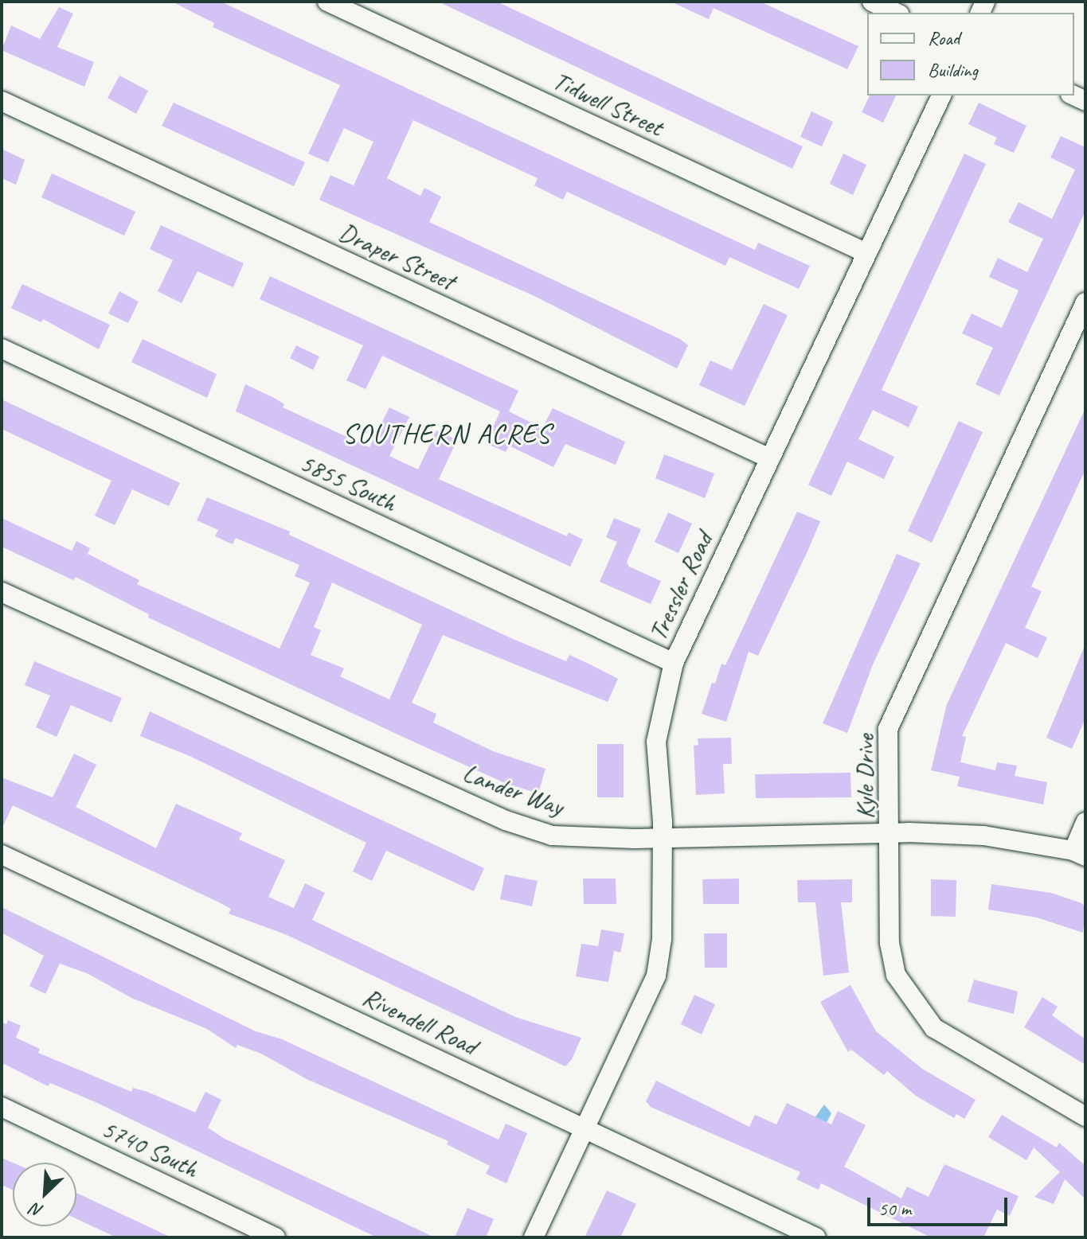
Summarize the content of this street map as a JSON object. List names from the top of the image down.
{
  "streets": {
    "street": [
      "Tidwell Street",
      "Draper Street",
      "5855 South",
      "Tressler Road",
      "Kyle Drive",
      "Lander Way",
      "Rivendell Road",
      "5740 South"
    ]
  },
  "crossings": [
    ["Tidwell Street", "Tressler Road"],
    ["Draper Street", "Tressler Road"],
    ["5855 South", "Tressler Road"],
    ["Tressler Road", "Lander Way"],
    ["Tressler Road", "Rivendell Road"],
    ["Kyle Drive", "Lander Way"]
  ],
  "districts": ["SOUTHERN ACRES"],
  "legend": ["Road", "Building"],
  "scale_bar": "50 m",
  "north": "bottom left"
}
